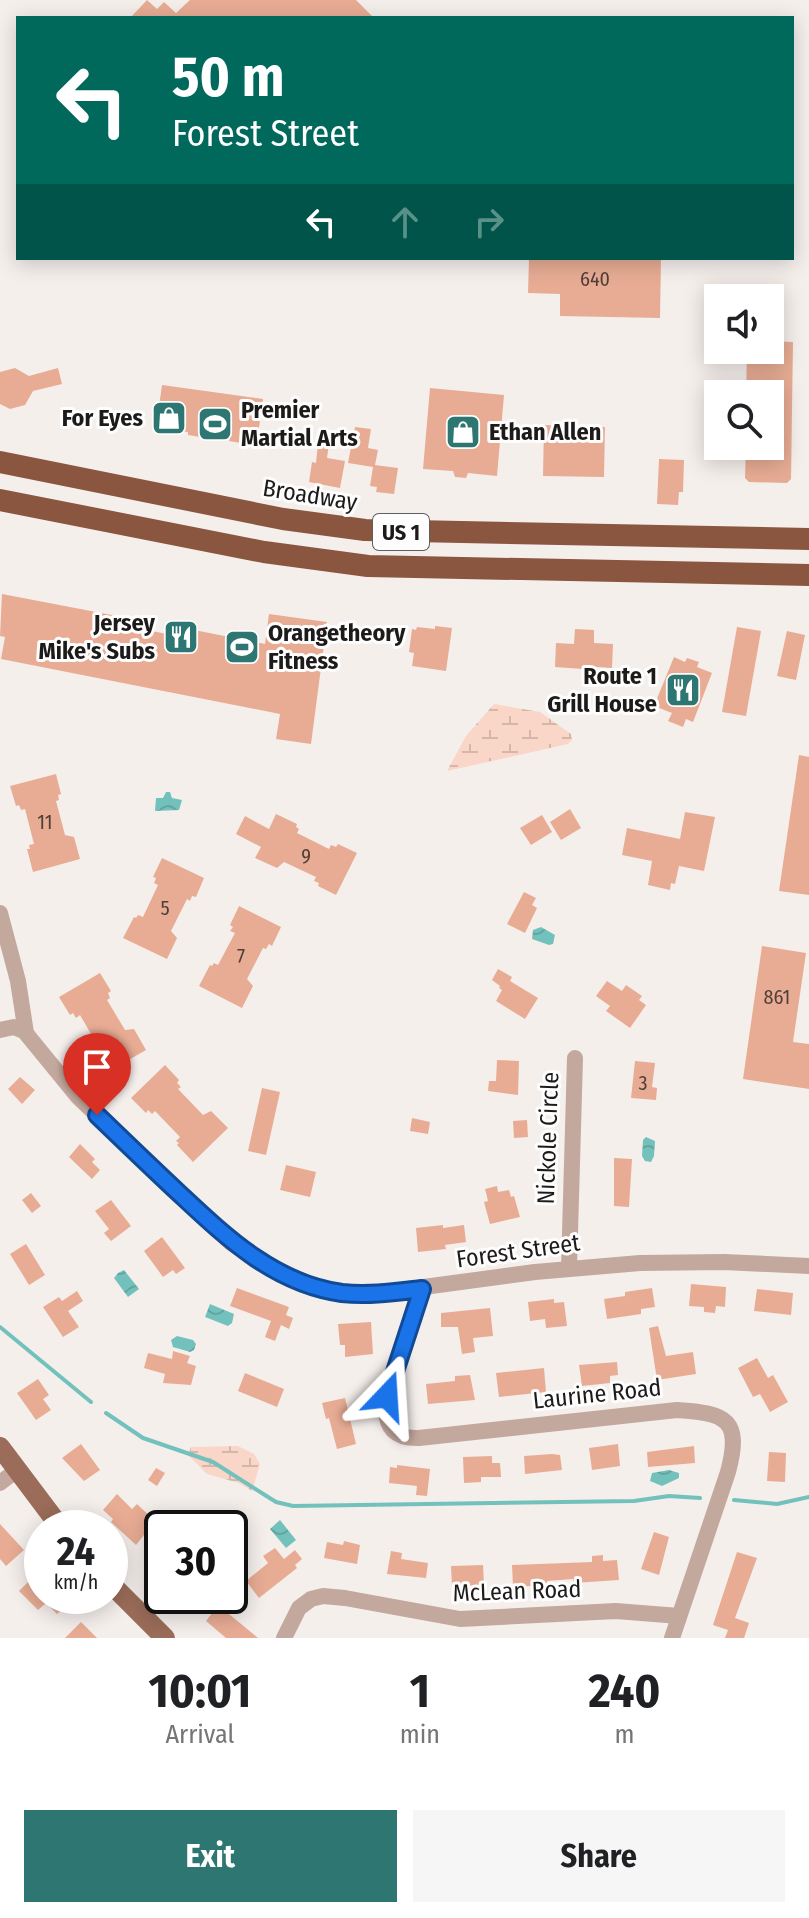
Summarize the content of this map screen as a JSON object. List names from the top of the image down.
{
  "streets": {
    "highway": ["Broadway", "US 1"],
    "street": [
      "Nickole Circle",
      "Forest Street",
      "Laurine Road",
      "McLean Road"
    ]
  },
  "crossings": [
    ["Nickole Circle", "Forest Street"],
    ["Forest Street", "Laurine Road"],
    ["Laurine Road", "McLean Road"]
  ],
  "places": {
    "shop": ["For Eyes", "Ethan Allen"],
    "sports": ["Premier Martial Arts", "Orangetheory Fitness"],
    "restaurant": ["Jersey Mike's Subs", "Route 1 Grill House"]
  },
  "house_numbers": [
    "640",
    "11",
    "9",
    "5",
    "7",
    "861",
    "3"
  ],
  "page": {
    "turn": ["50 m", "Forest Street"],
    "speed": "24 km/h",
    "limit": "30",
    "eta": [
      "10:01",
      "Arrival",
      "1",
      "min",
      "240",
      "m"
    ],
    "buttons": ["Exit", "Share"]
  }
}
